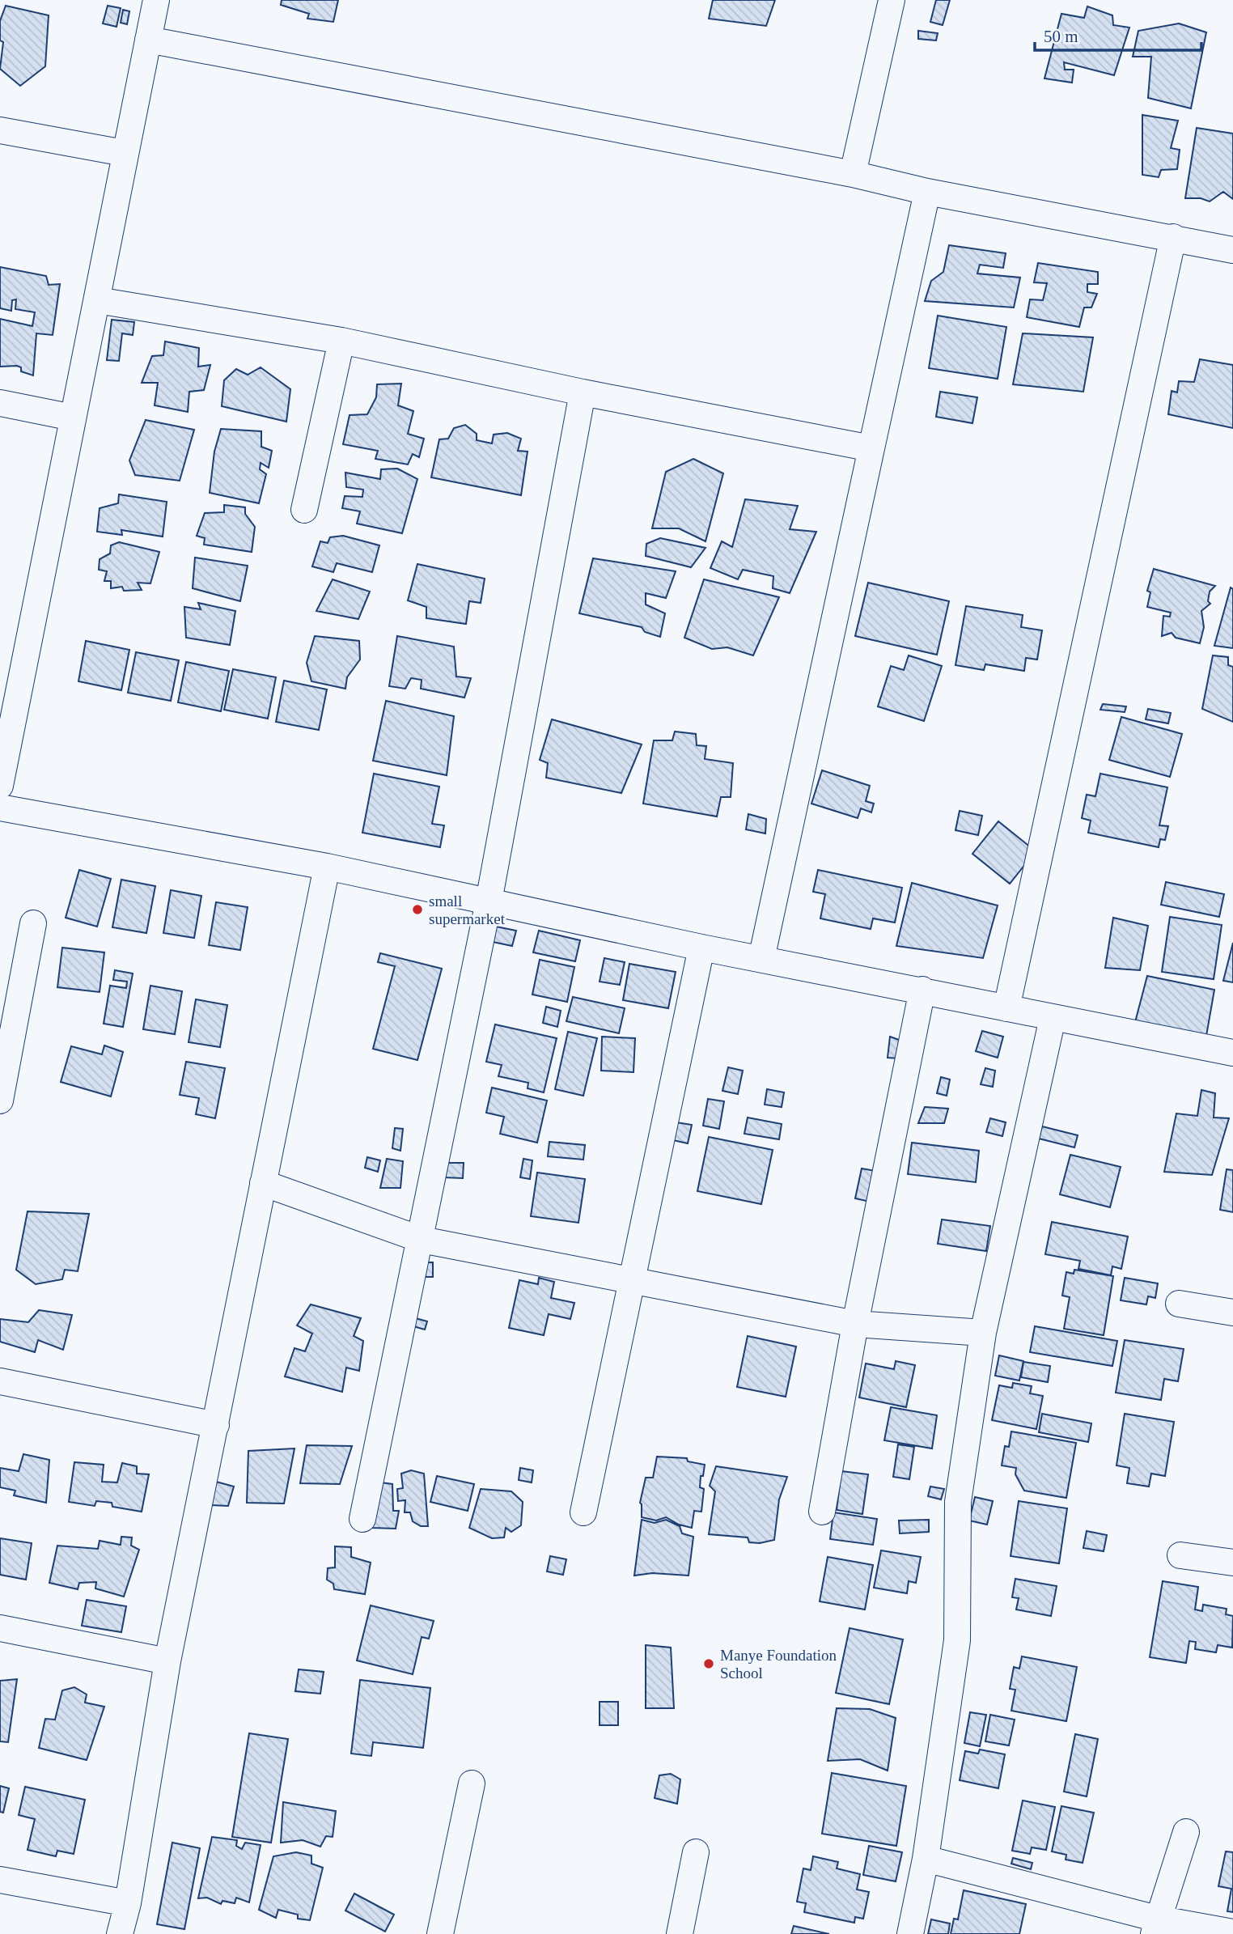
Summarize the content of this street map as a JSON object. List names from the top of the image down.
{
  "places": ["small supermarket", "Manye Foundation School"],
  "scale_bar": "50 m"
}
